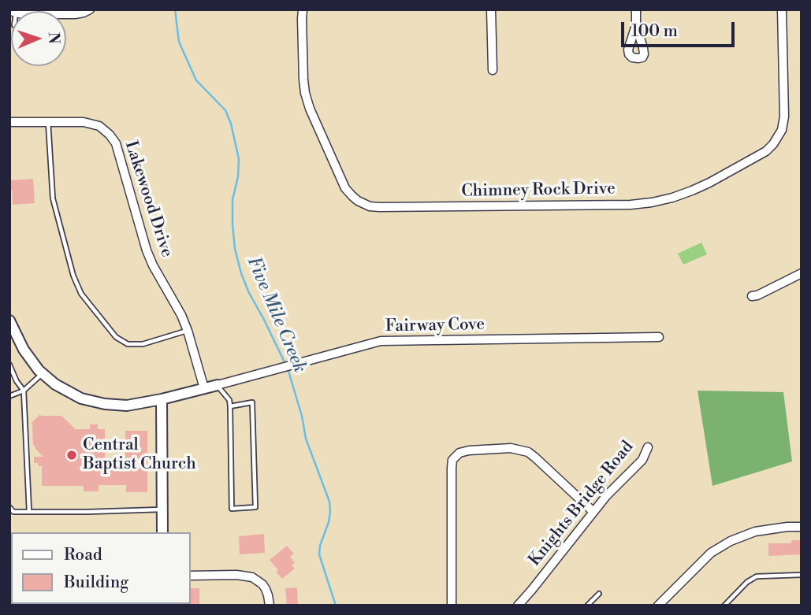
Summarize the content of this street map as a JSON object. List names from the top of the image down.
{
  "streets": {
    "street": [
      "Chimney Rock Drive",
      "Lakewood Drive",
      "Fairway Cove",
      "Knights Bridge Road"
    ]
  },
  "water": ["Five Mile Creek"],
  "places": ["Central Baptist Church"],
  "legend": ["Road", "Building"],
  "scale_bar": "100 m",
  "north": "right"
}
